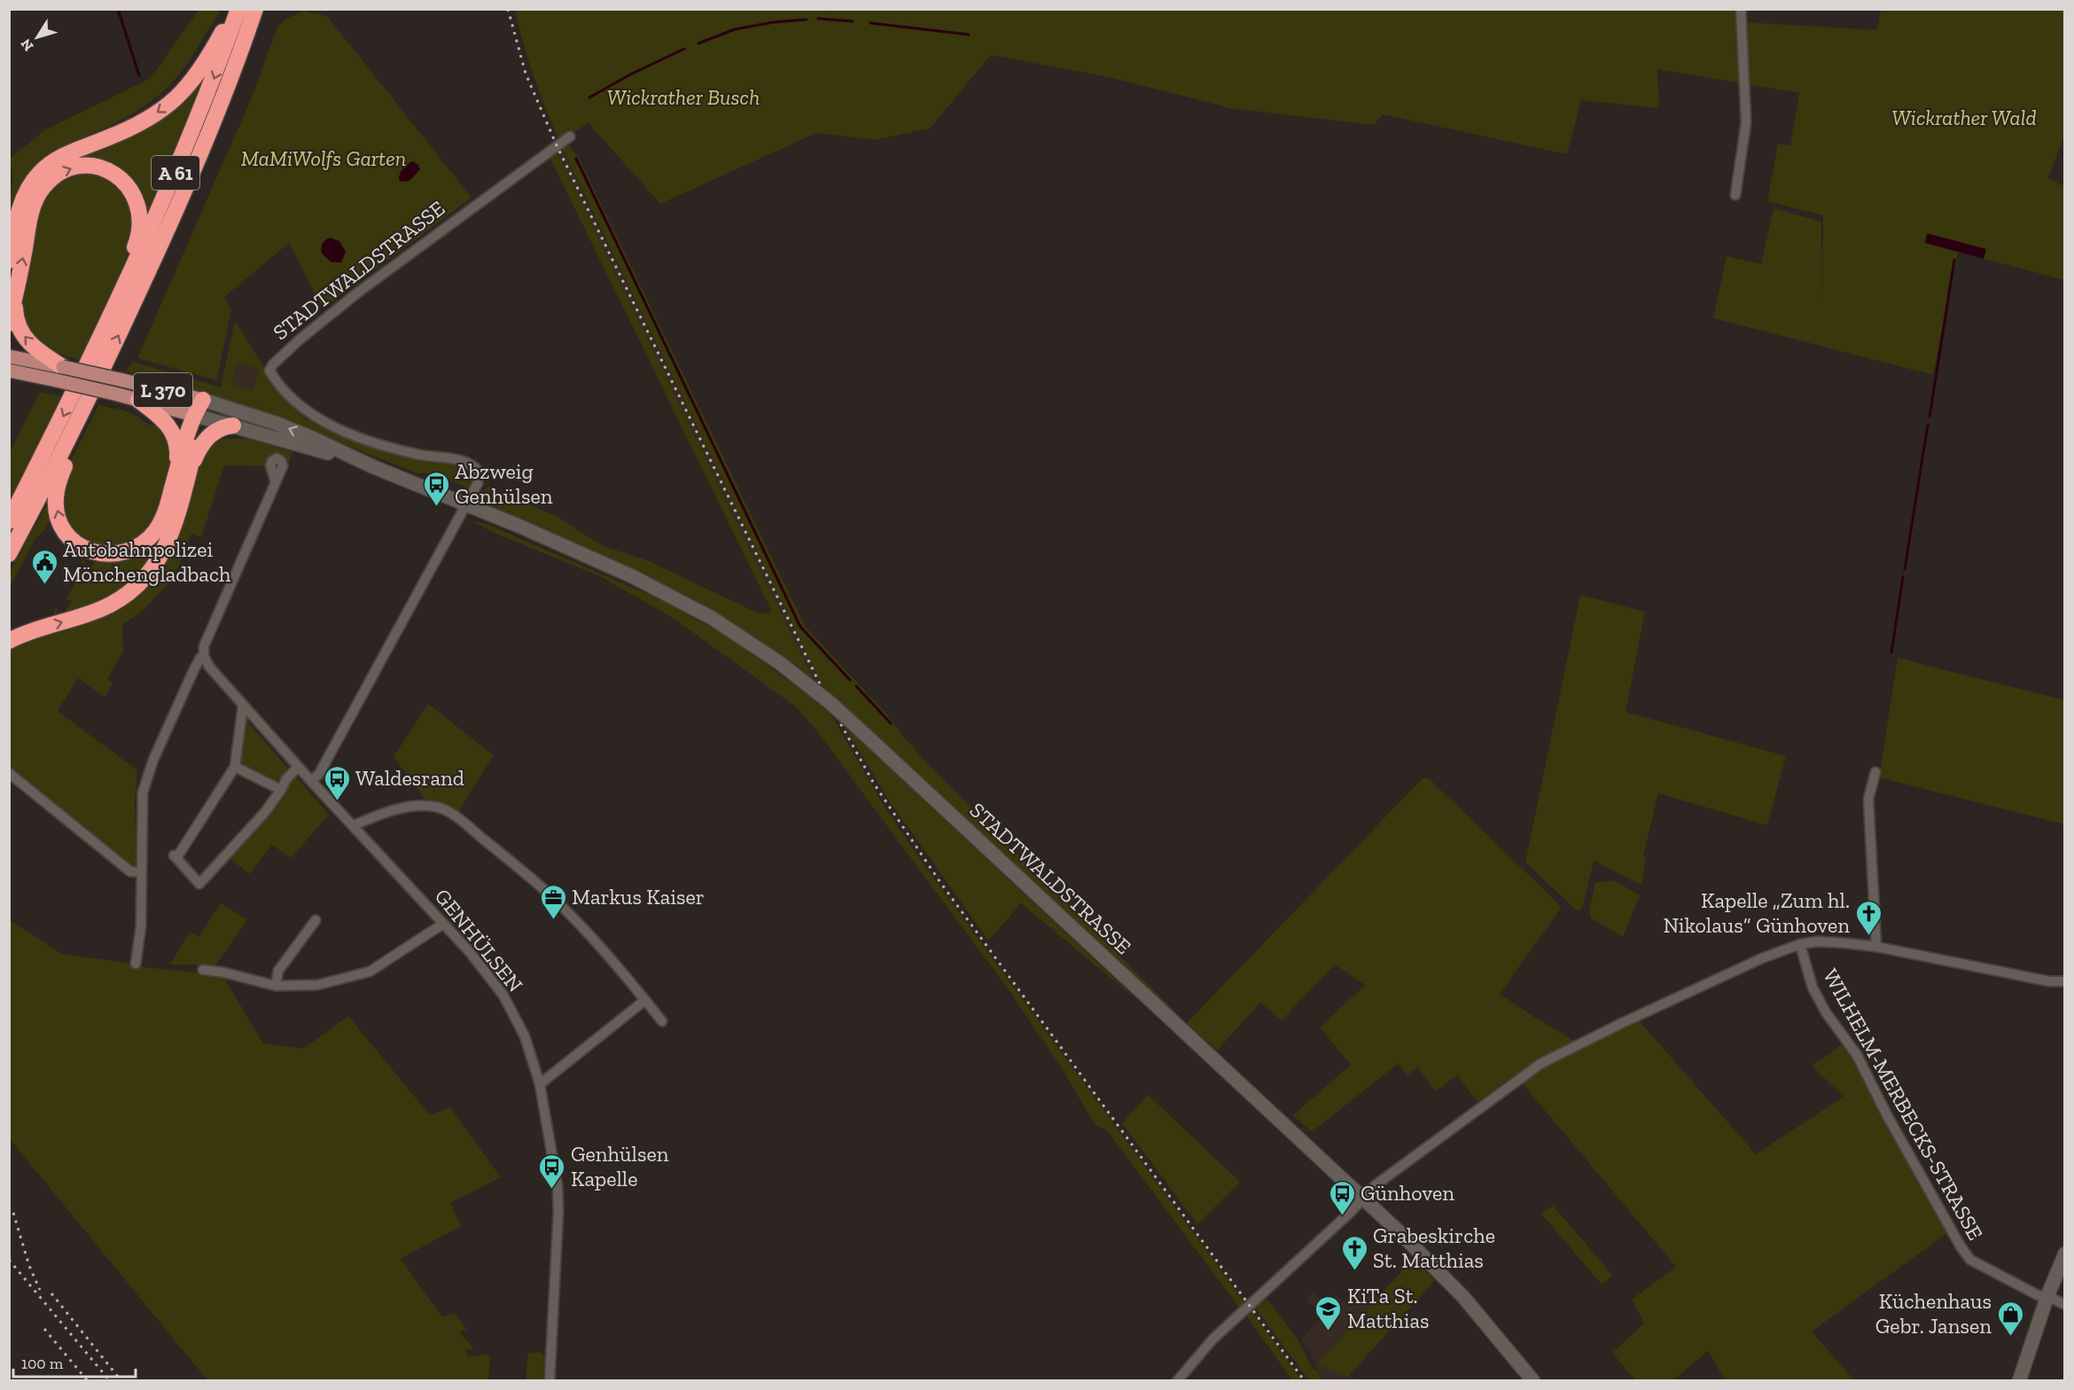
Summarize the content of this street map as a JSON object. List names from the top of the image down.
{
  "streets": {
    "highway": ["A 61"],
    "main road": ["STADTWALDSTRASSE", "L 370"],
    "street": ["GENHÜLSEN", "WILHELM-MERBECKS-STRASSE"]
  },
  "crossings": [
    ["STADTWALDSTRASSE", "L 370"]
  ],
  "parks": ["Wickrather Busch", "Wickrather Wald", "MaMiWolfs Garten"],
  "places": {
    "bus stop": [
      "Abzweig Genhülsen",
      "Waldesrand",
      "Genhülsen Kapelle",
      "Günhoven"
    ],
    "public building": ["Autobahnpolizei Mönchengladbach"],
    "office": ["Markus Kaiser"],
    "church": ["Kapelle „Zum hl. Nikolaus“ Günhoven", "Grabeskirche St. Matthias"],
    "school or university": ["KiTa St. Matthias"],
    "shop": ["Küchenhaus Gebr. Jansen"]
  },
  "scale_bar": "100 m",
  "north": "bottom left"
}
